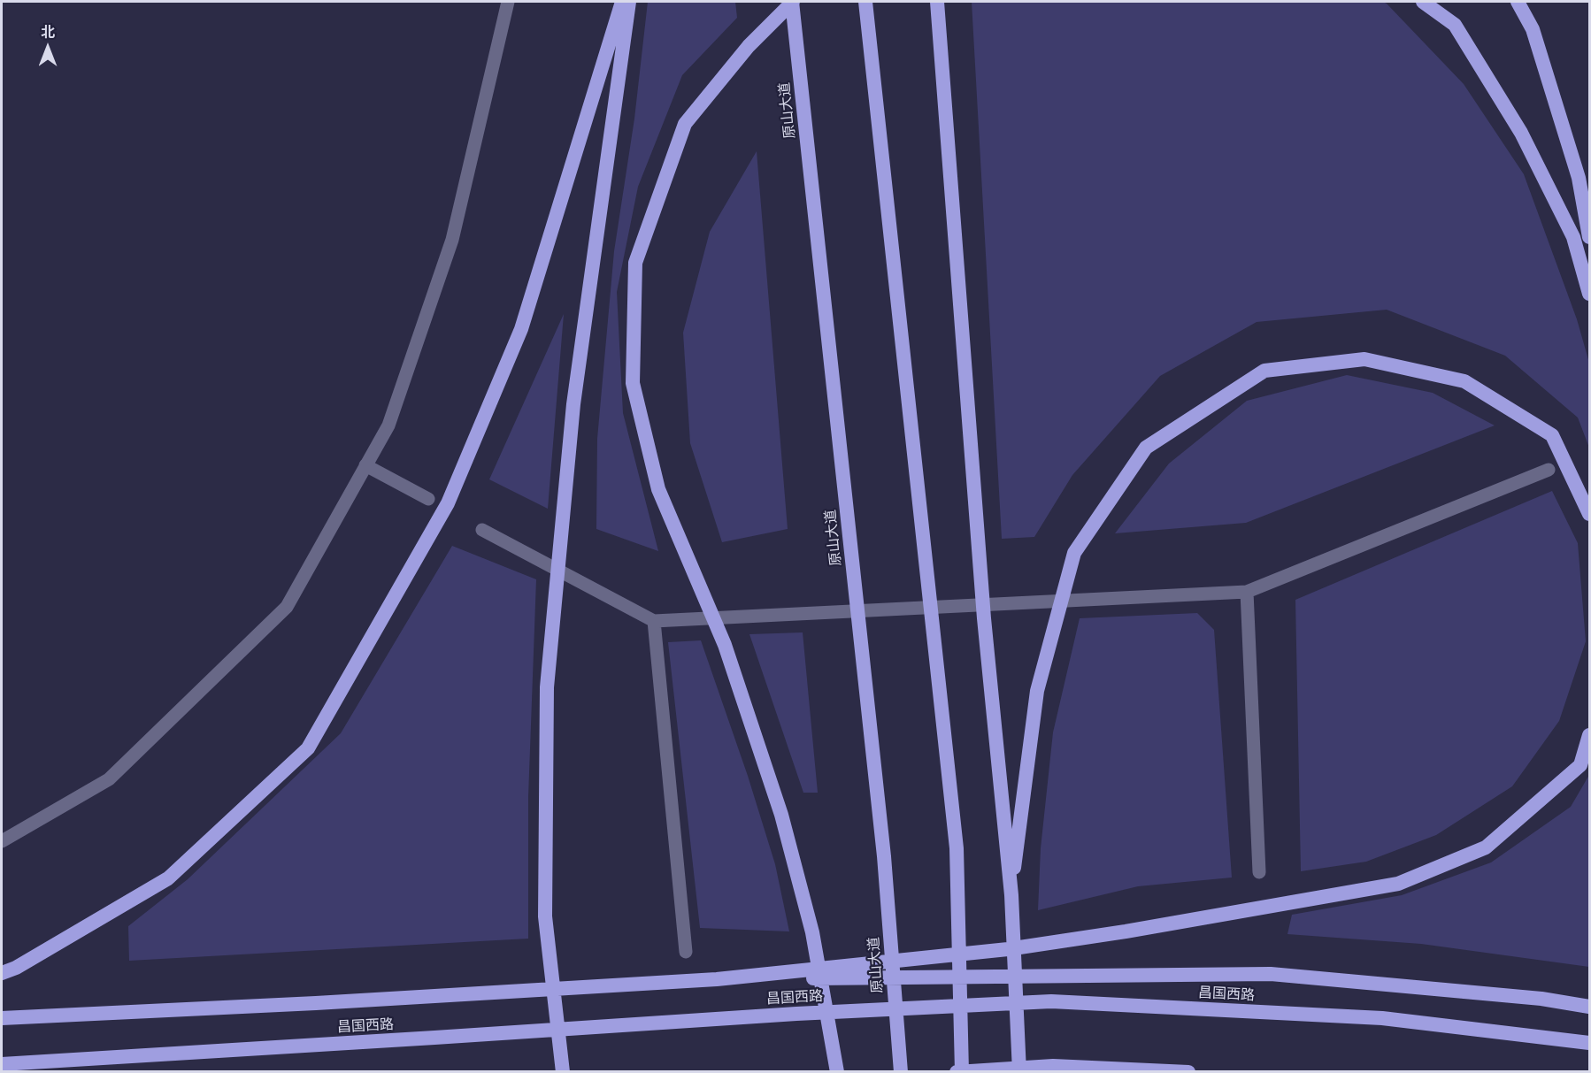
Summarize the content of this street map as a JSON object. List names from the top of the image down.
{
  "streets": {
    "highway": ["原山大道", "昌国西路"]
  },
  "north": "top"
}
